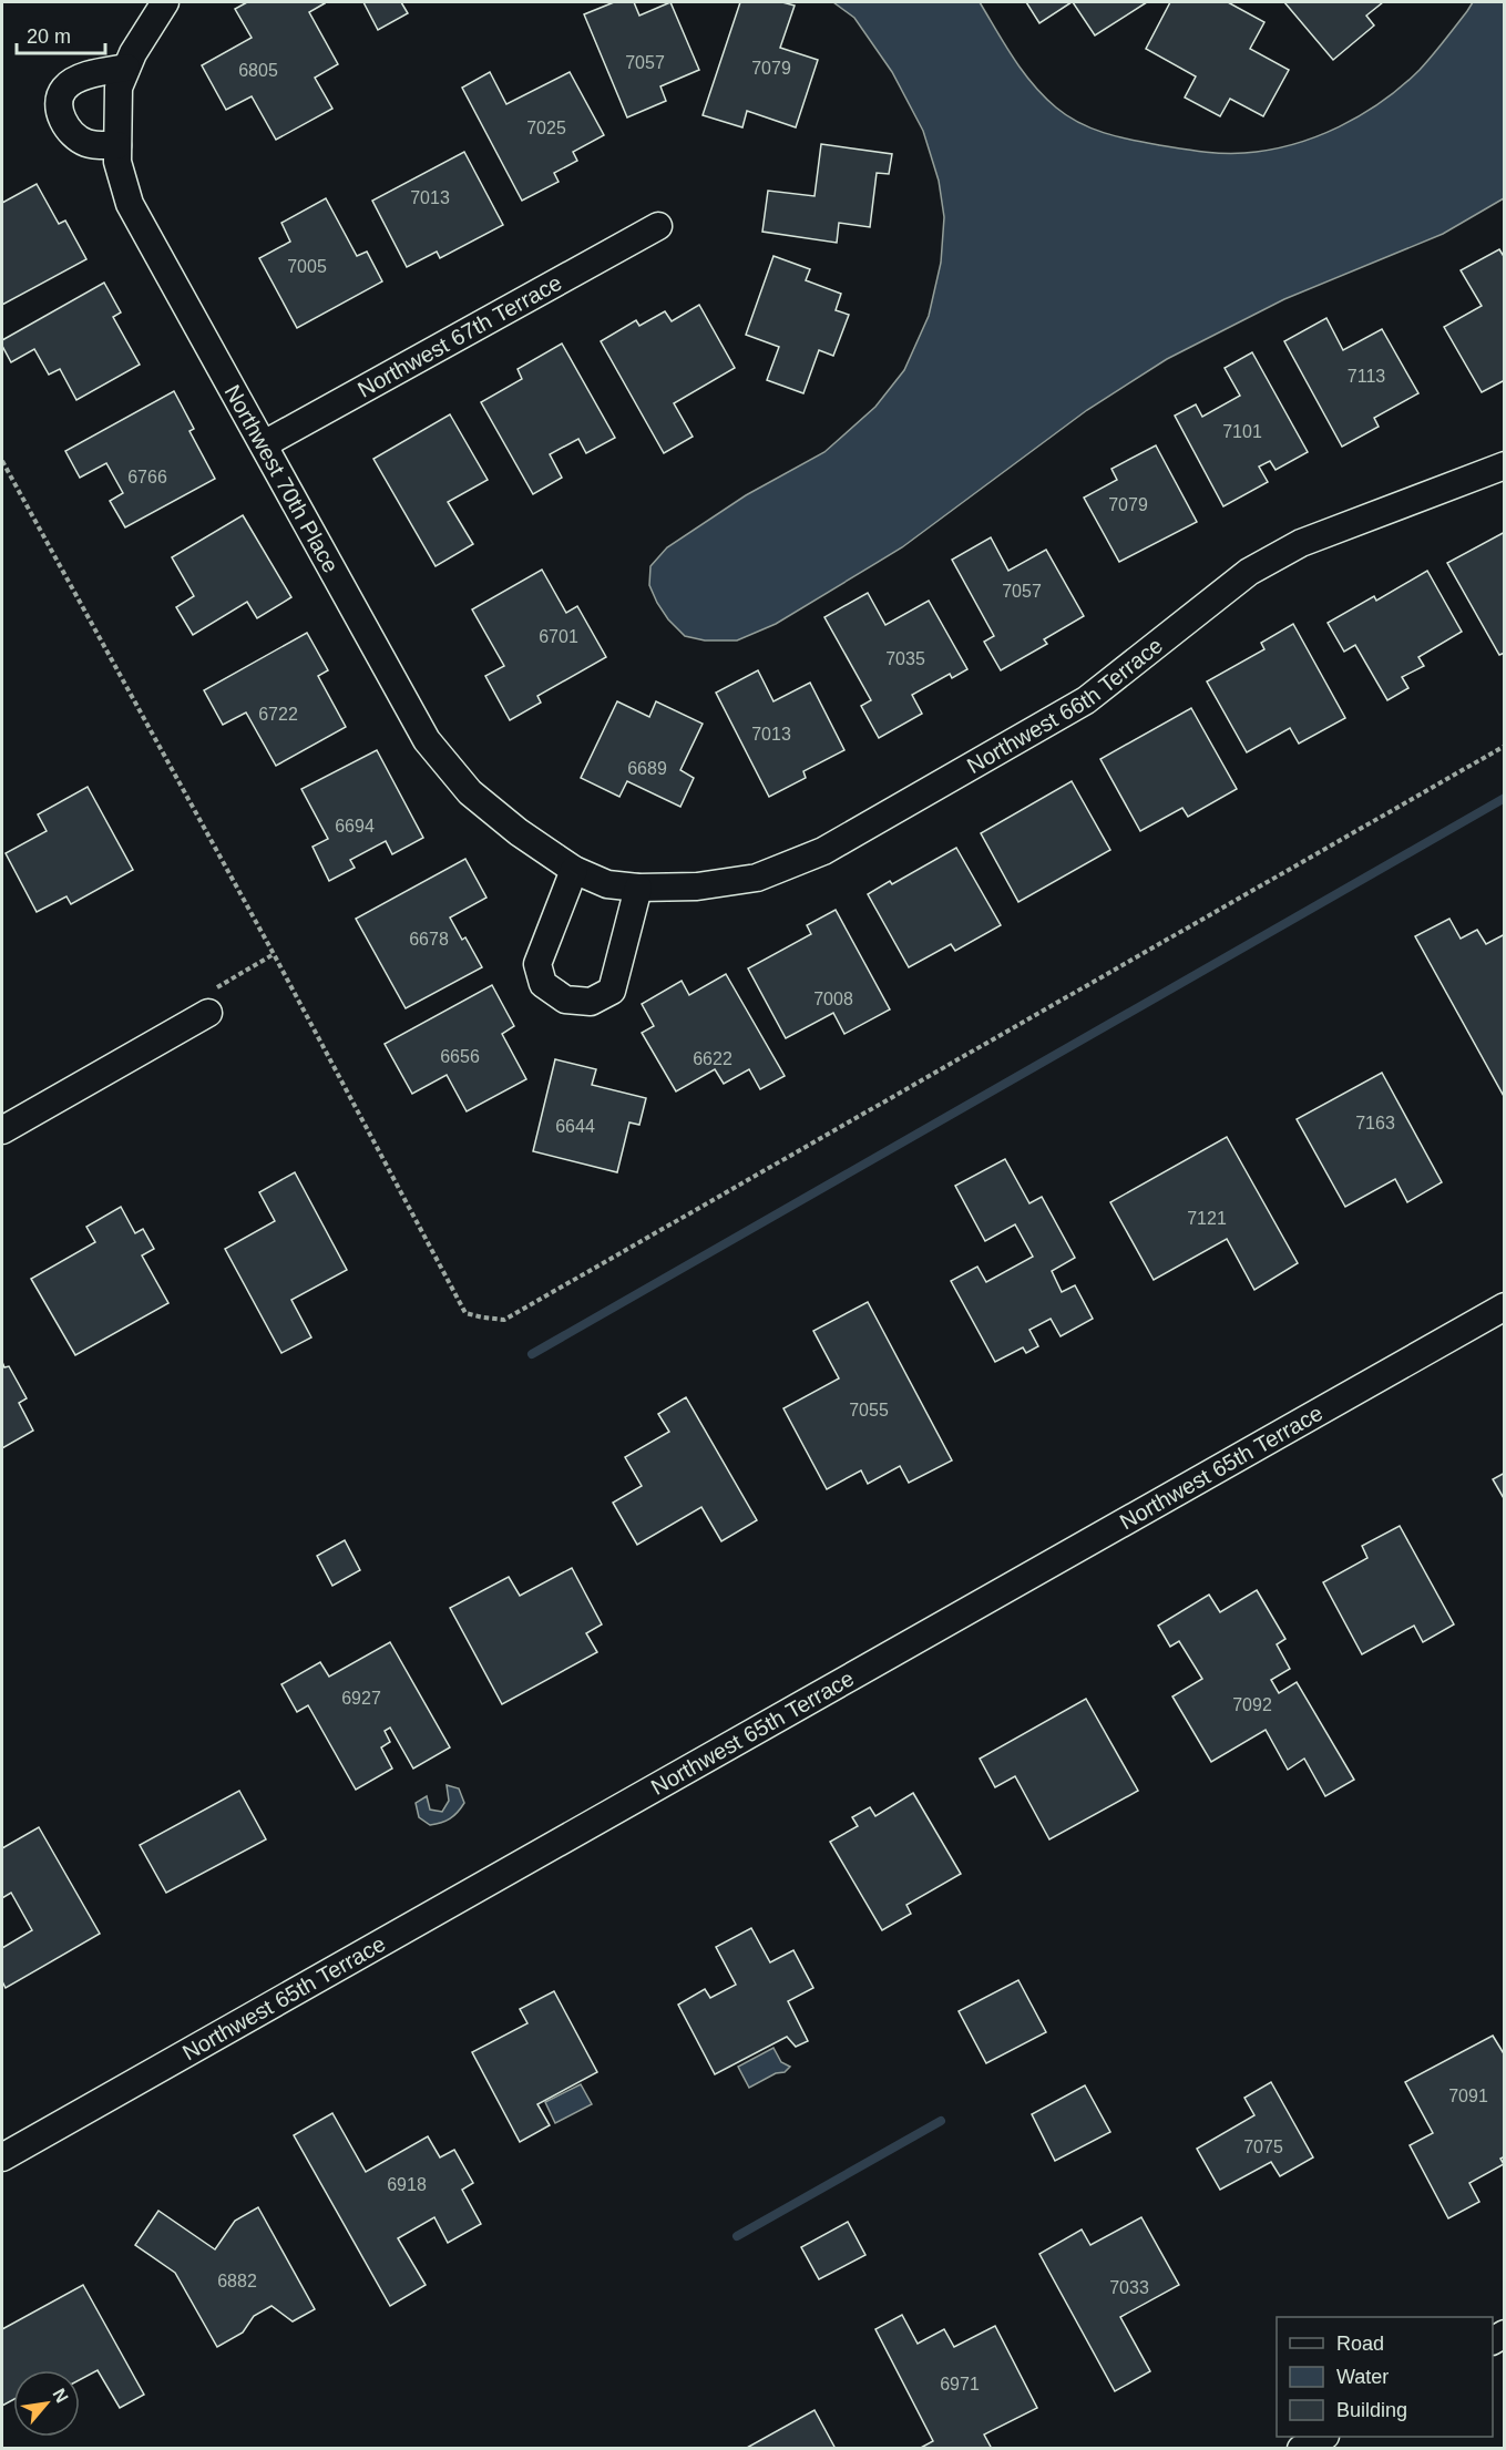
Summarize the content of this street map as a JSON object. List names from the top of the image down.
{
  "streets": {
    "street": [
      "Northwest 67th Terrace",
      "Northwest 70th Place",
      "Northwest 66th Terrace",
      "Northwest 65th Terrace"
    ]
  },
  "crossings": [
    ["Northwest 67th Terrace", "Northwest 70th Place"],
    ["Northwest 70th Place", "Northwest 66th Terrace"]
  ],
  "house_numbers": [
    "7057",
    "7079",
    "6805",
    "7025",
    "7013",
    "7005",
    "7113",
    "7101",
    "6766",
    "7079",
    "7057",
    "6701",
    "7035",
    "6722",
    "7013",
    "6689",
    "6694",
    "6678",
    "7008",
    "6656",
    "6622",
    "7163",
    "6644",
    "7121",
    "7055",
    "6927",
    "7092",
    "7091",
    "7075",
    "6918",
    "6882",
    "7033",
    "6971"
  ],
  "legend": ["Road", "Water", "Building"],
  "scale_bar": "20 m",
  "north": "top right"
}
